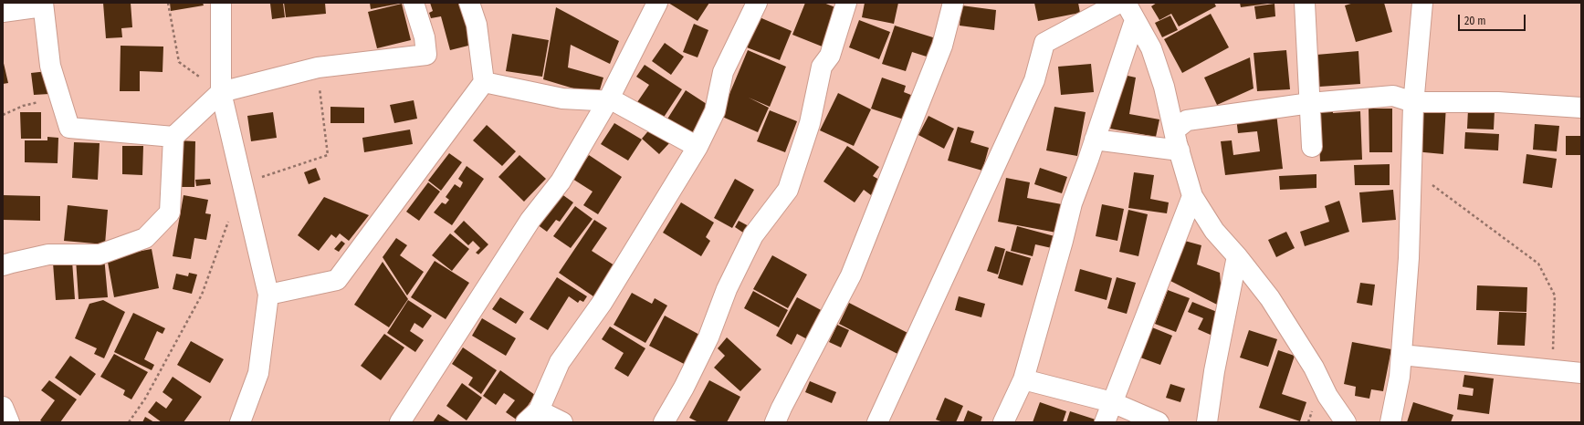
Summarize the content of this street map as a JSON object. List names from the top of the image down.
{
  "scale_bar": "20 m"
}
